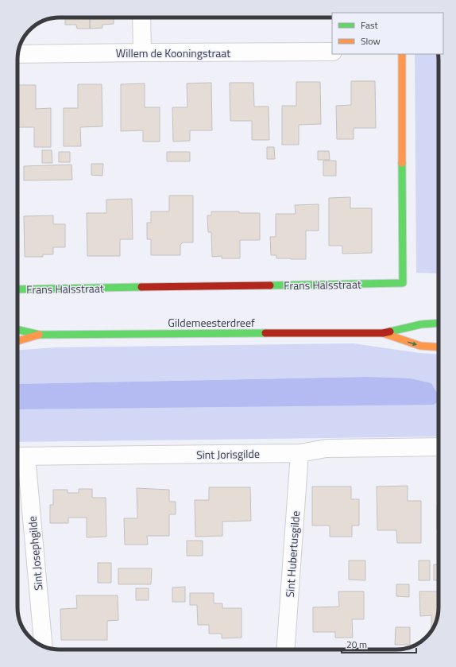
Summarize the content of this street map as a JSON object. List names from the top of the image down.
{
  "streets": {
    "street": [
      "Willem de Kooningstraat",
      "Frans Halsstraat",
      "Gildemeesterdreef",
      "Sint Jorisgilde",
      "Sint Josephgilde",
      "Sint Hubertusgilde"
    ]
  },
  "crossings": [
    ["Sint Jorisgilde", "Sint Josephgilde"],
    ["Sint Jorisgilde", "Sint Hubertusgilde"]
  ],
  "legend": ["Fast", "Slow"],
  "scale_bar": "20 m"
}
